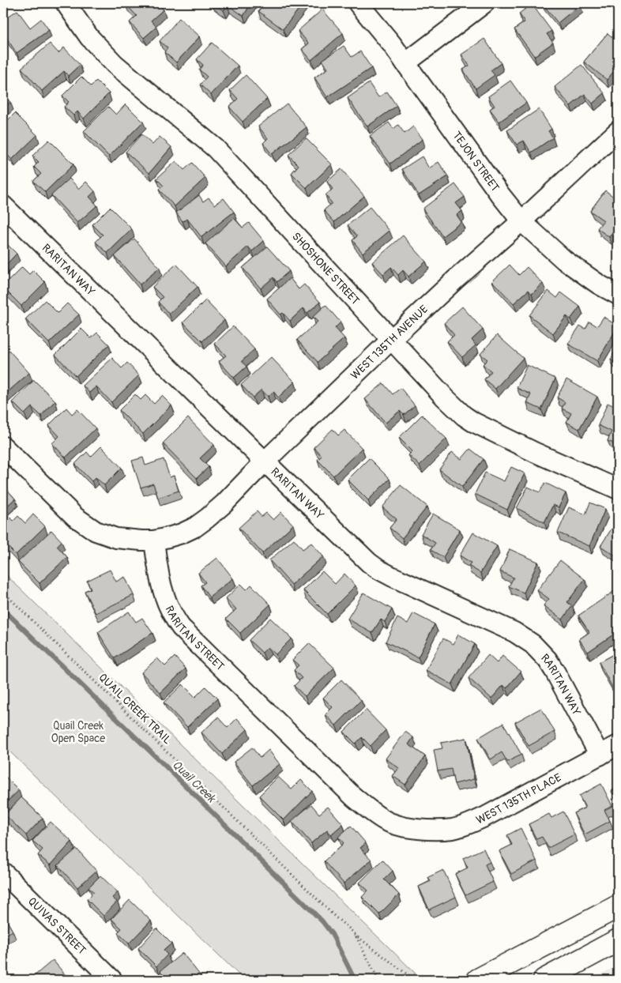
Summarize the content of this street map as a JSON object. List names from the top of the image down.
{
  "streets": {
    "street": [
      "TEJON STREET",
      "SHOSHONE STREET",
      "RARITAN WAY",
      "WEST 135TH AVENUE",
      "RARITAN STREET",
      "WEST 135TH PLACE",
      "QUIVAS STREET"
    ],
    "path": ["QUAIL CREEK TRAIL"]
  },
  "crossings": [
    ["TEJON STREET", "WEST 135TH AVENUE"],
    ["SHOSHONE STREET", "WEST 135TH AVENUE"],
    ["RARITAN WAY", "WEST 135TH AVENUE"],
    ["RARITAN WAY", "WEST 135TH PLACE"],
    ["WEST 135TH AVENUE", "RARITAN STREET"],
    ["RARITAN STREET", "WEST 135TH PLACE"]
  ],
  "water": ["Quail Creek"],
  "parks": ["Quail Creek Open Space"]
}
